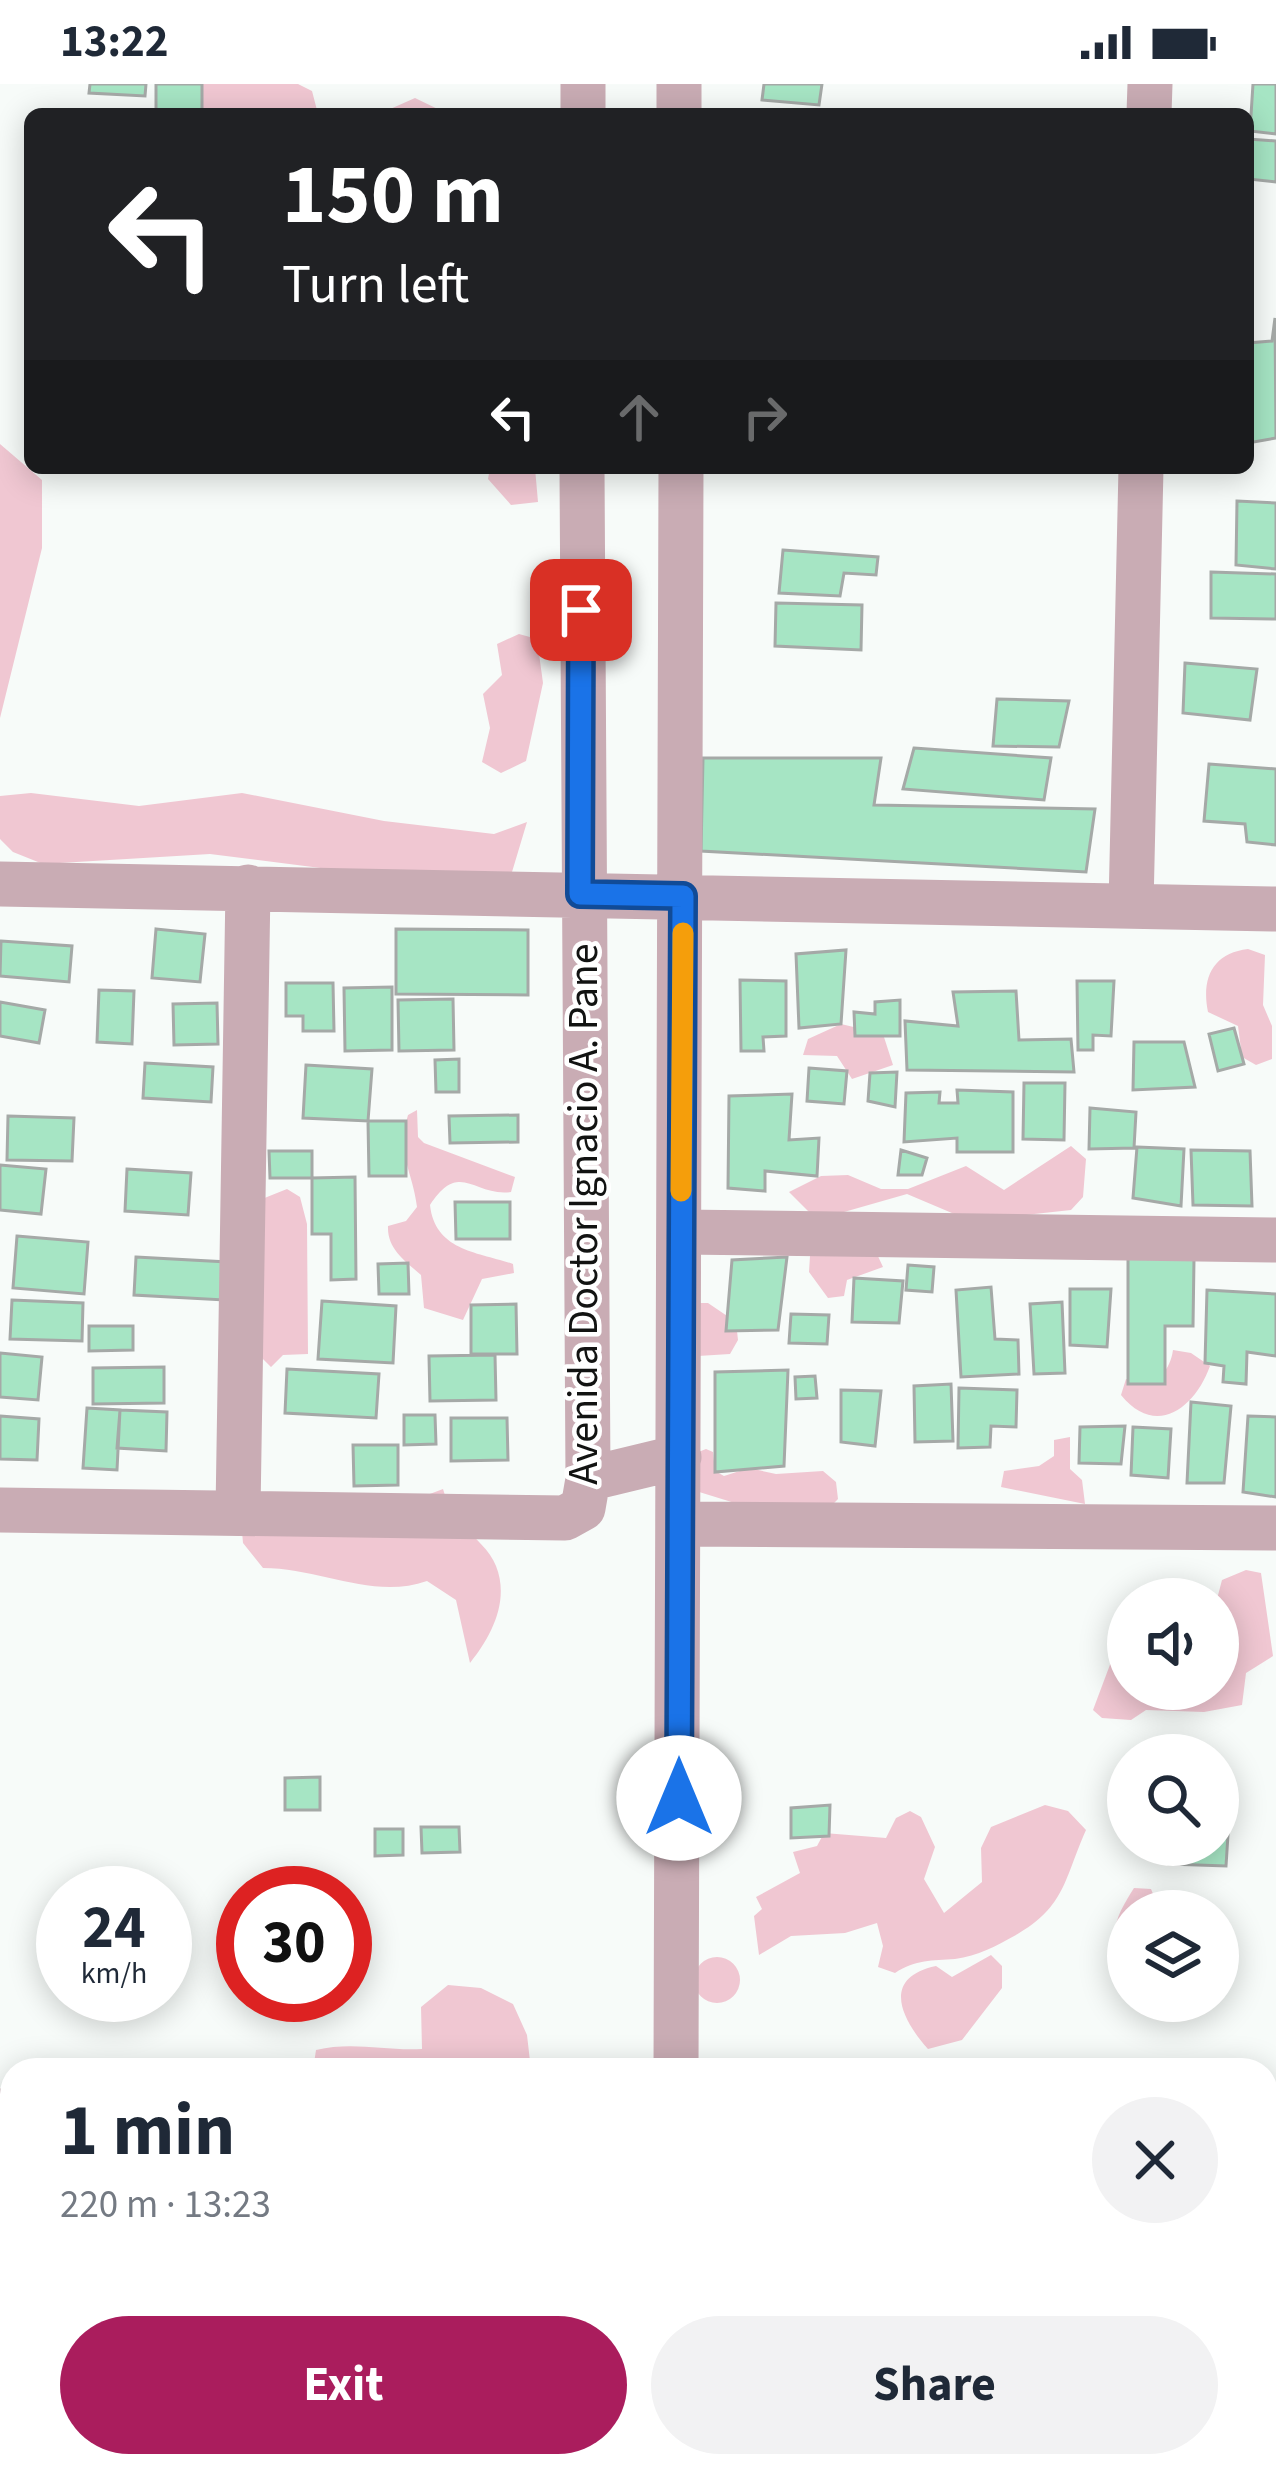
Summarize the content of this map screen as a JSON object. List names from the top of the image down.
{
  "streets": {
    "street": ["Avenida Doctor Ignacio A. Pane"]
  },
  "page": {
    "status": "13:22",
    "turn": ["150 m", "Turn left"],
    "speed": "24 km/h",
    "limit": "30",
    "heading": ["1 min", "220 m · 13:23"],
    "buttons": ["Exit", "Share"]
  }
}
